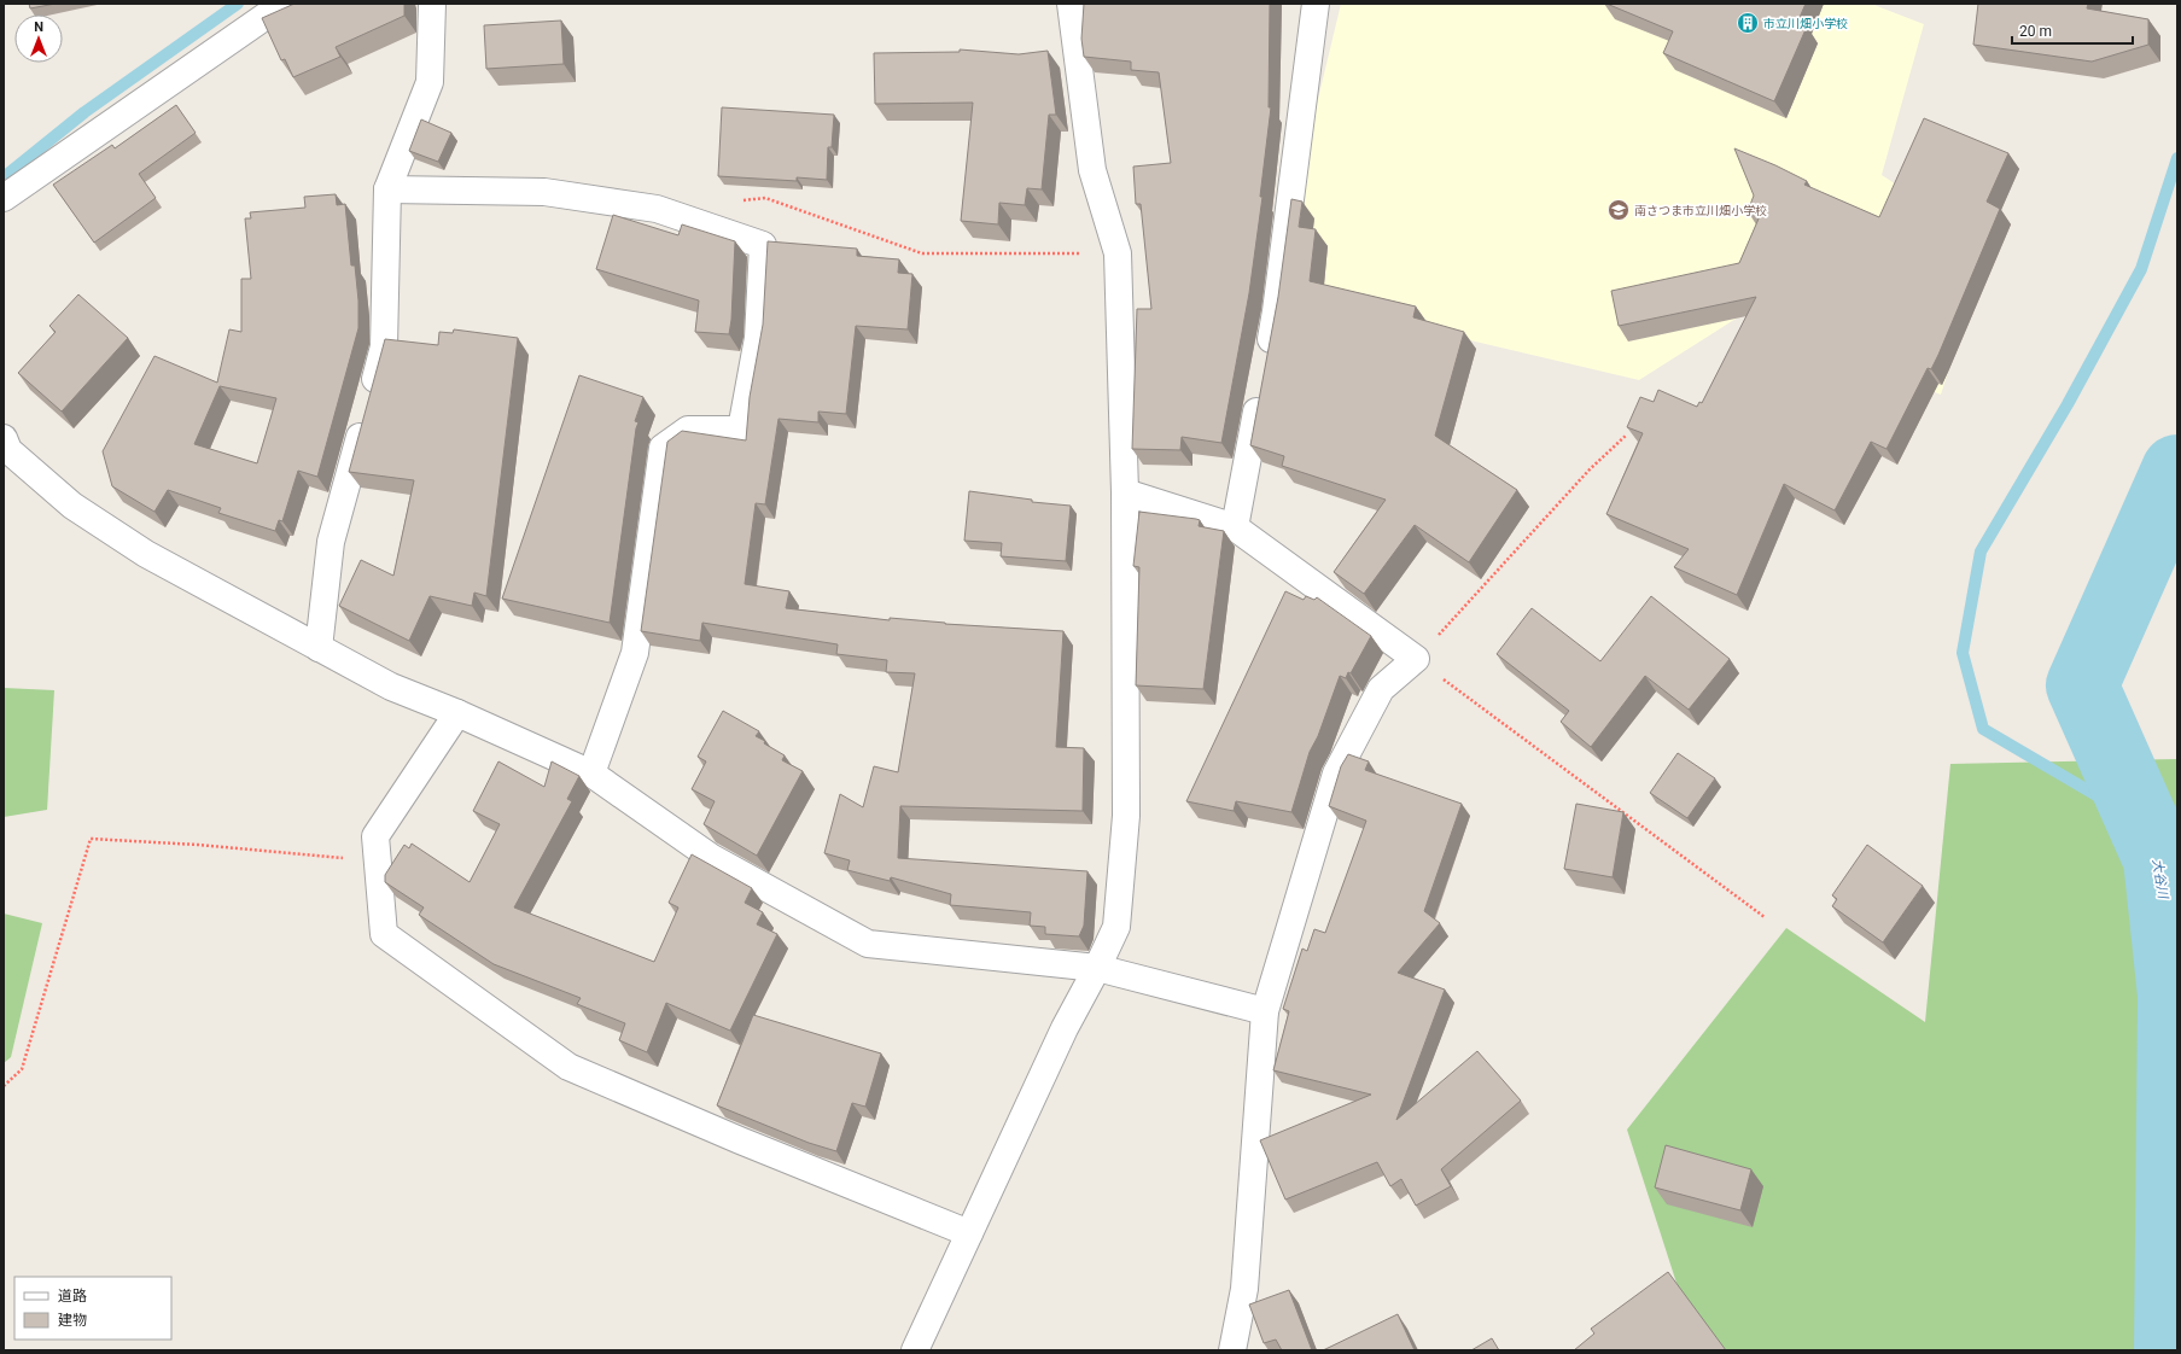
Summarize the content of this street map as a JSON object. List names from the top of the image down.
{
  "water": ["大谷川"],
  "places": {
    "building": ["市立川畑小学校"],
    "school or university": ["南さつま市立川畑小学校"]
  },
  "legend": ["道路", "建物"],
  "scale_bar": "20 m",
  "north": "top"
}
